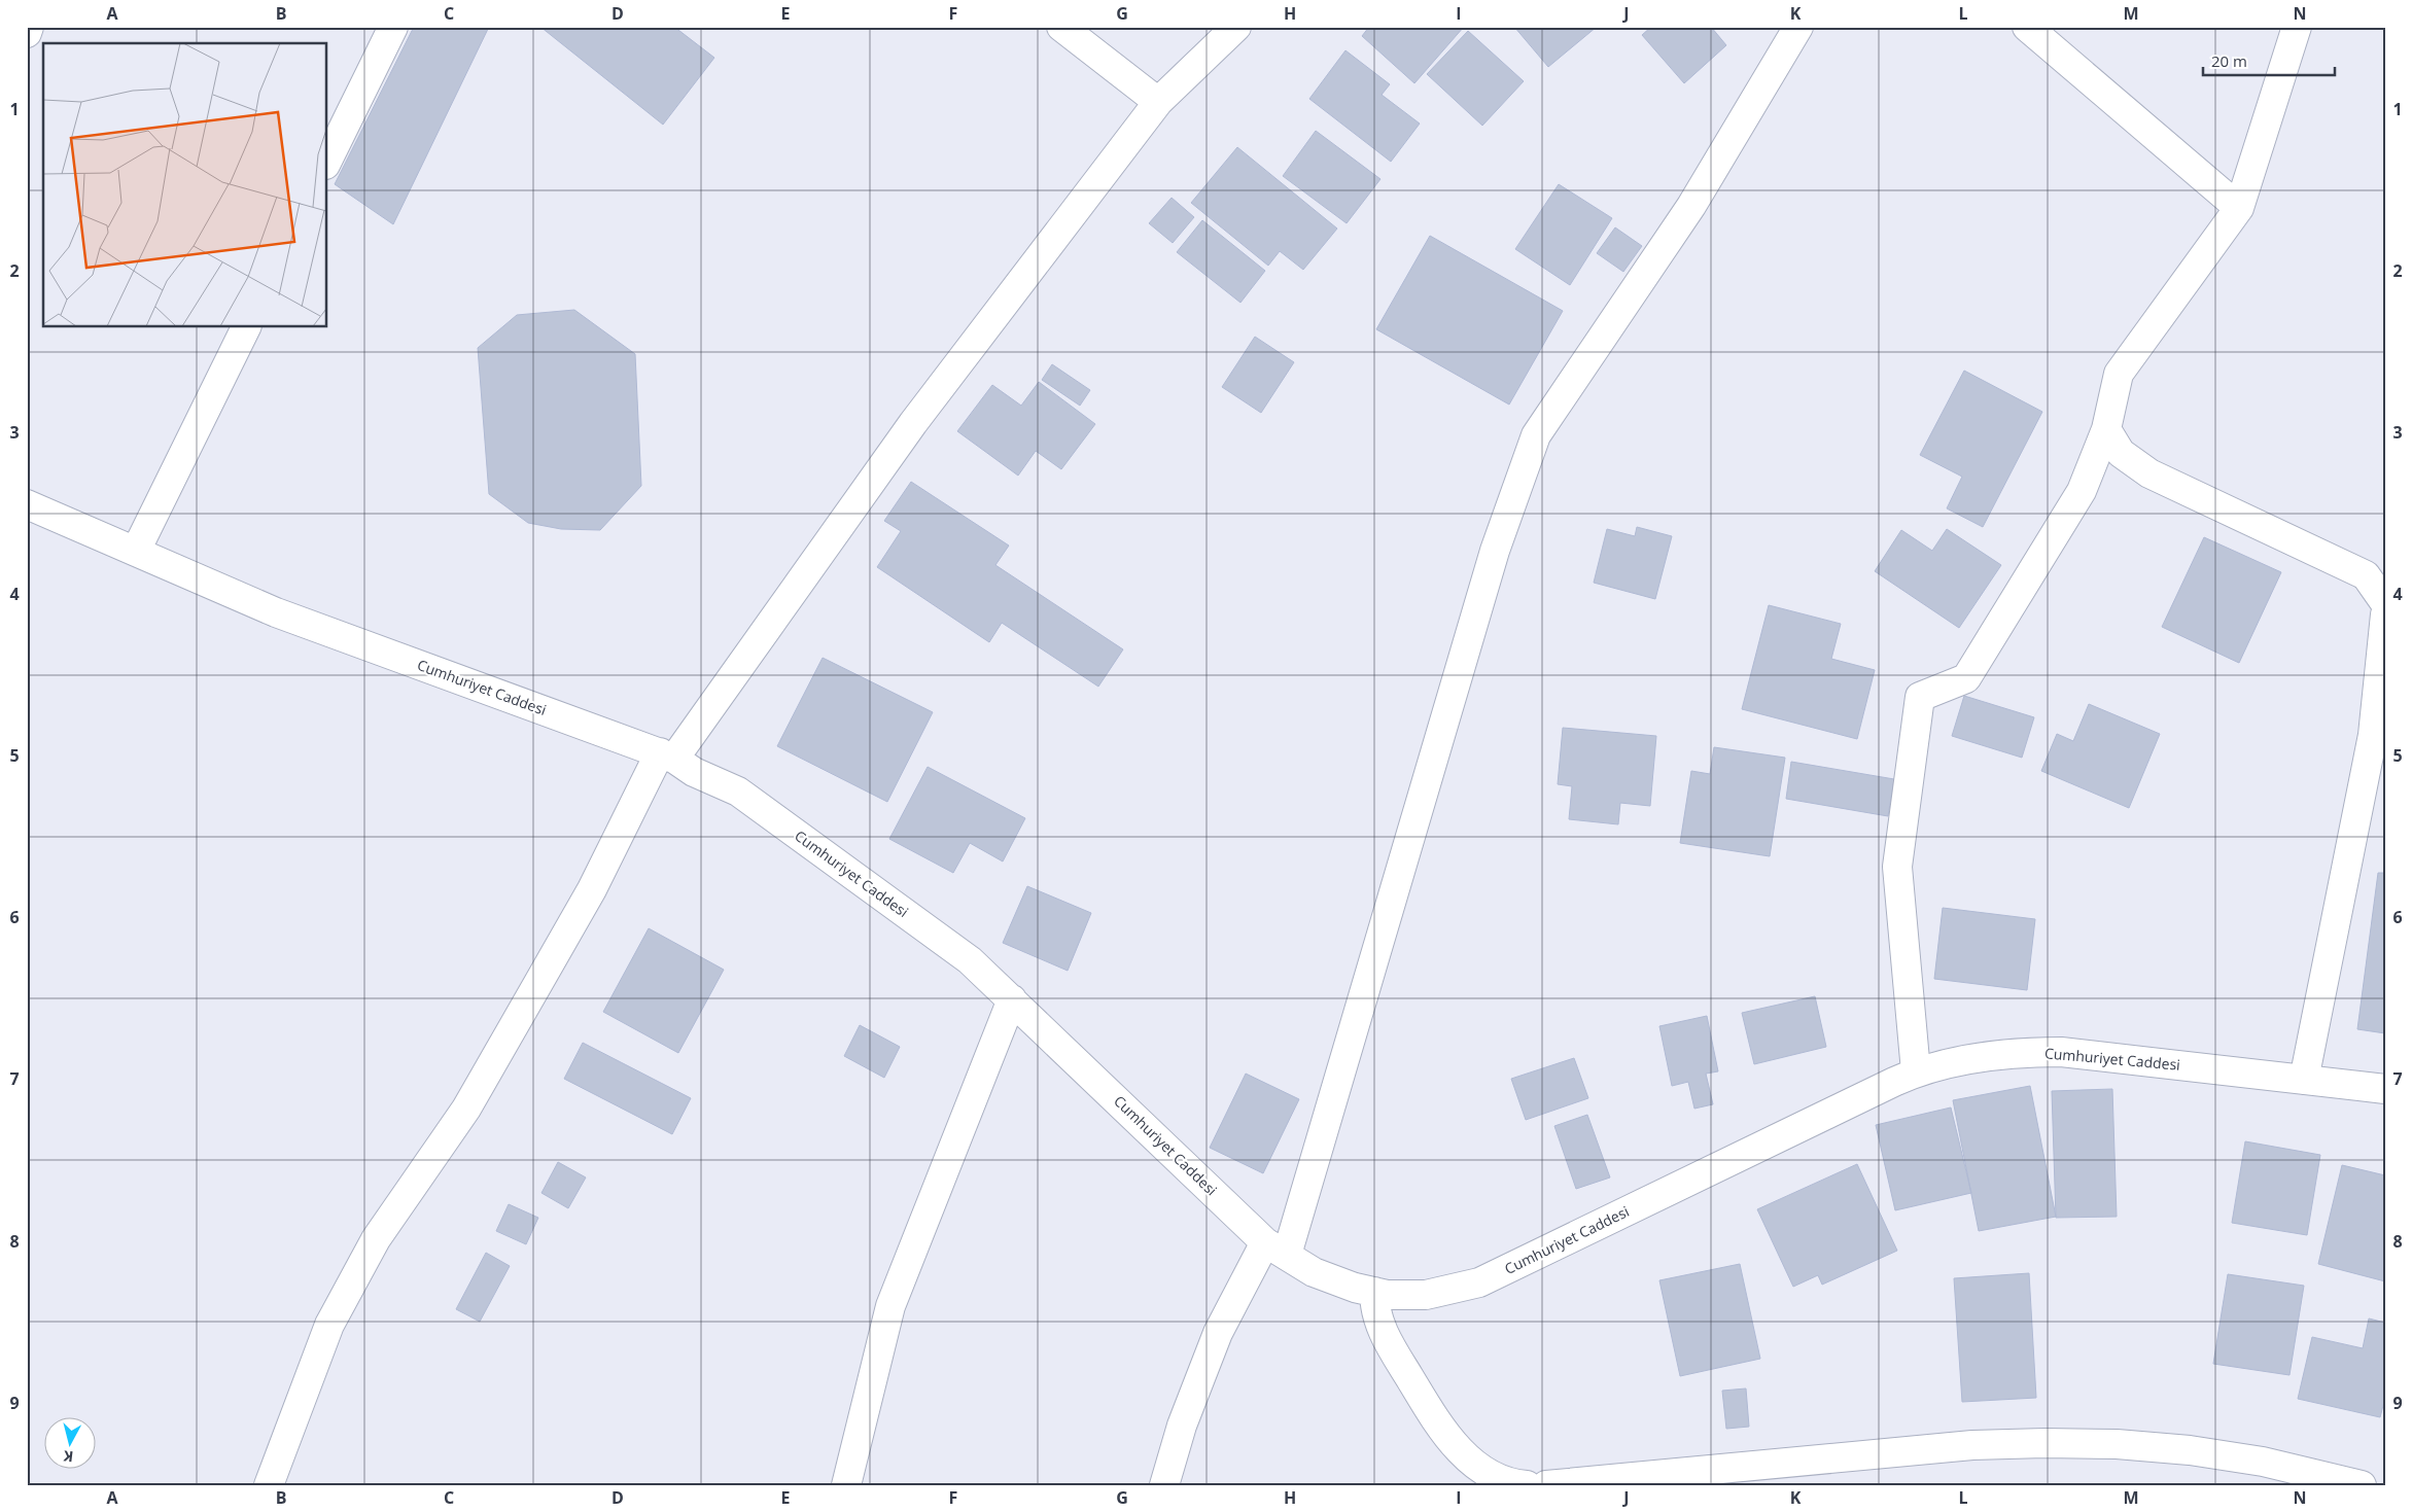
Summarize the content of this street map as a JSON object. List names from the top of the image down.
{
  "streets": {
    "street": ["Cumhuriyet Caddesi"]
  },
  "scale_bar": "20 m",
  "north": "bottom",
  "grid": {
    "columns": [
      "A",
      "B",
      "C",
      "D",
      "E",
      "F",
      "G",
      "H",
      "I",
      "J",
      "K",
      "L",
      "M",
      "N"
    ],
    "rows": [
      "1",
      "2",
      "3",
      "4",
      "5",
      "6",
      "7",
      "8",
      "9"
    ]
  }
}
